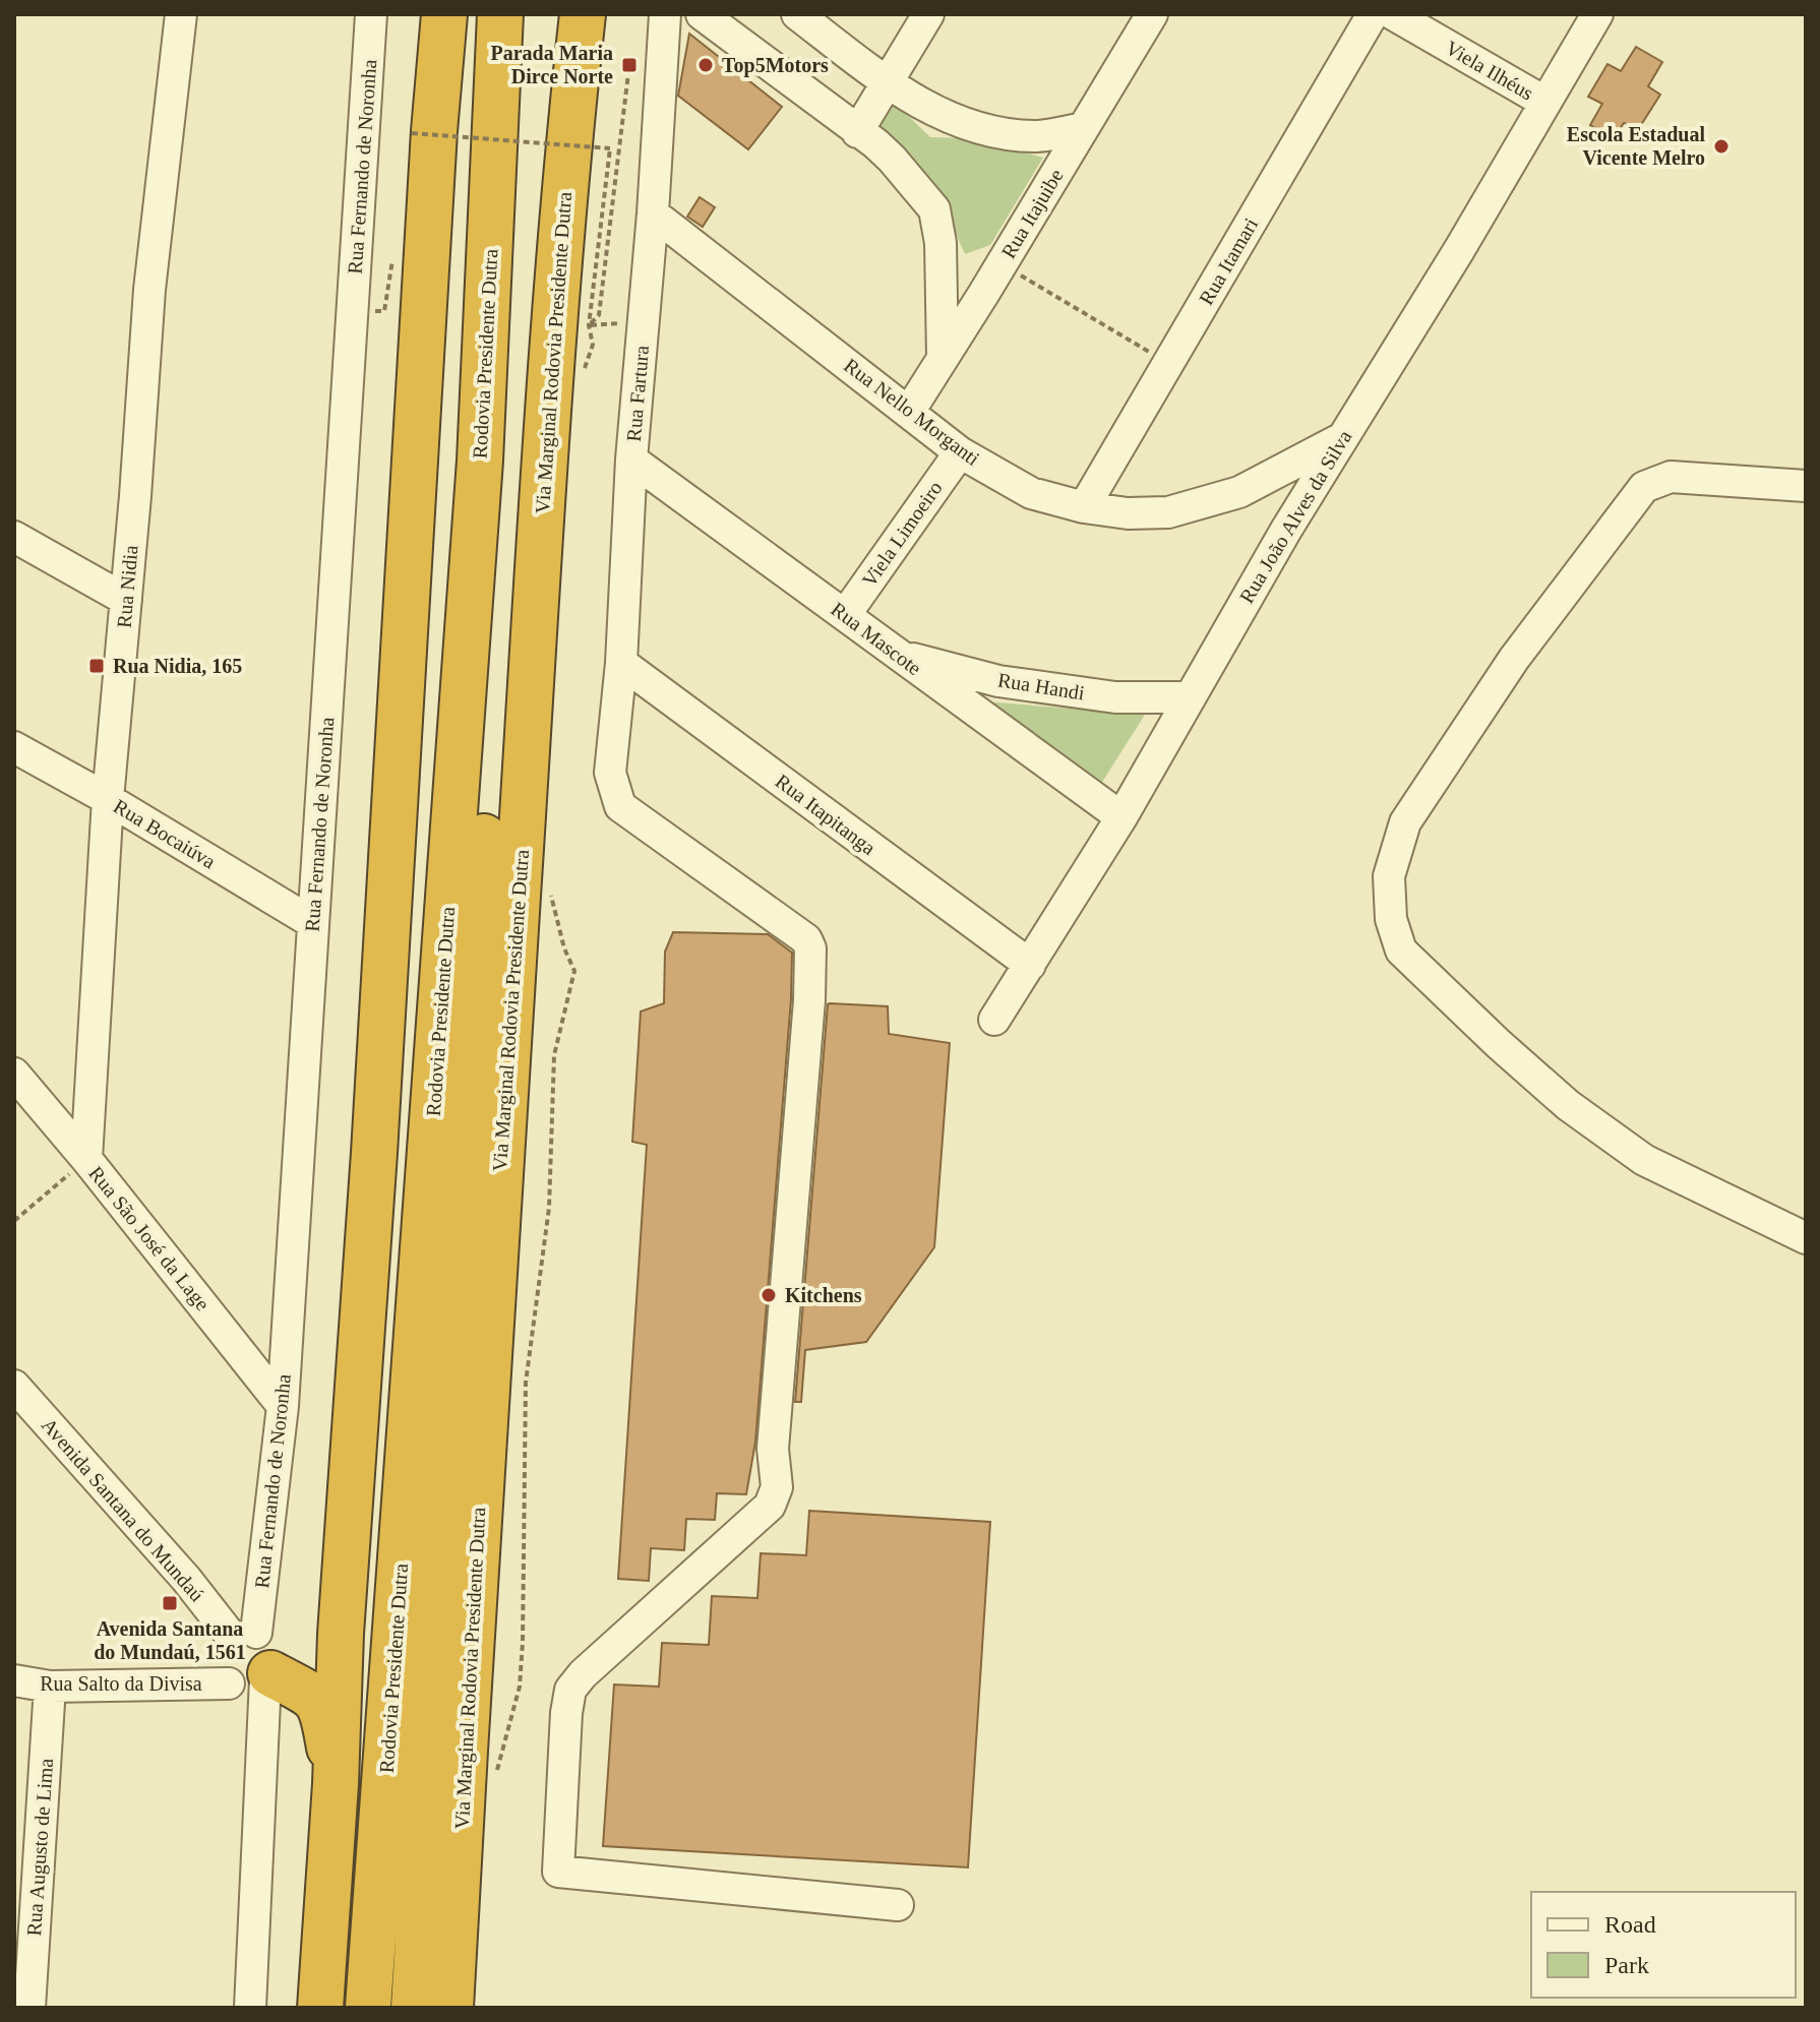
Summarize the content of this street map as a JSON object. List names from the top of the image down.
{
  "streets": {
    "highway": ["Via Marginal Rodovia Presidente Dutra", "Rodovia Presidente Dutra"],
    "street": [
      "Viela Ilhéus",
      "Rua Fernando de Noronha",
      "Rua Itajuibe",
      "Rua Itamari",
      "Rua Fartura",
      "Rua Nello Morganti",
      "Rua João Alves da Silva",
      "Viela Limoeiro",
      "Rua Nidia",
      "Rua Mascote",
      "Rua Handi",
      "Rua Itapitanga",
      "Rua Bocaiúva",
      "Rua São José da Lage",
      "Avenida Santana do Mundaú",
      "Rua Salto da Divisa",
      "Rua Augusto de Lima"
    ]
  },
  "crossings": [
    ["Viela Ilhéus", "Rua João Alves da Silva"],
    ["Rua Fernando de Noronha", "Rua Bocaiúva"],
    ["Rua Fernando de Noronha", "Rua São José da Lage"],
    ["Rua Fernando de Noronha", "Avenida Santana do Mundaú"],
    ["Rua Fernando de Noronha", "Rua Salto da Divisa"],
    ["Rua Itajuibe", "Rua Nello Morganti"],
    ["Rua Itamari", "Rua Nello Morganti"],
    ["Via Marginal Rodovia Presidente Dutra", "Rodovia Presidente Dutra"],
    ["Rua Fartura", "Rua Nello Morganti"],
    ["Rua Fartura", "Rua Mascote"],
    ["Rua Fartura", "Rua Itapitanga"],
    ["Rua Nello Morganti", "Rua João Alves da Silva"],
    ["Rua Nello Morganti", "Viela Limoeiro"],
    ["Rua João Alves da Silva", "Rua Mascote"],
    ["Rua João Alves da Silva", "Rua Handi"],
    ["Rua João Alves da Silva", "Rua Itapitanga"],
    ["Viela Limoeiro", "Rua Mascote"],
    ["Rua Nidia", "Rua Bocaiúva"],
    ["Rua Nidia", "Rua São José da Lage"],
    ["Rua Mascote", "Rua Handi"],
    ["Avenida Santana do Mundaú", "Rua Salto da Divisa"],
    ["Rua Salto da Divisa", "Rua Augusto de Lima"]
  ],
  "places": {
    "transit": ["Parada Maria Dirce Norte", "Rua Nidia, 165", "Avenida Santana do Mundaú, 1561"],
    "other": ["Top5Motors", "Escola Estadual Vicente Melro", "Kitchens"]
  },
  "legend": ["Road", "Park"]
}
